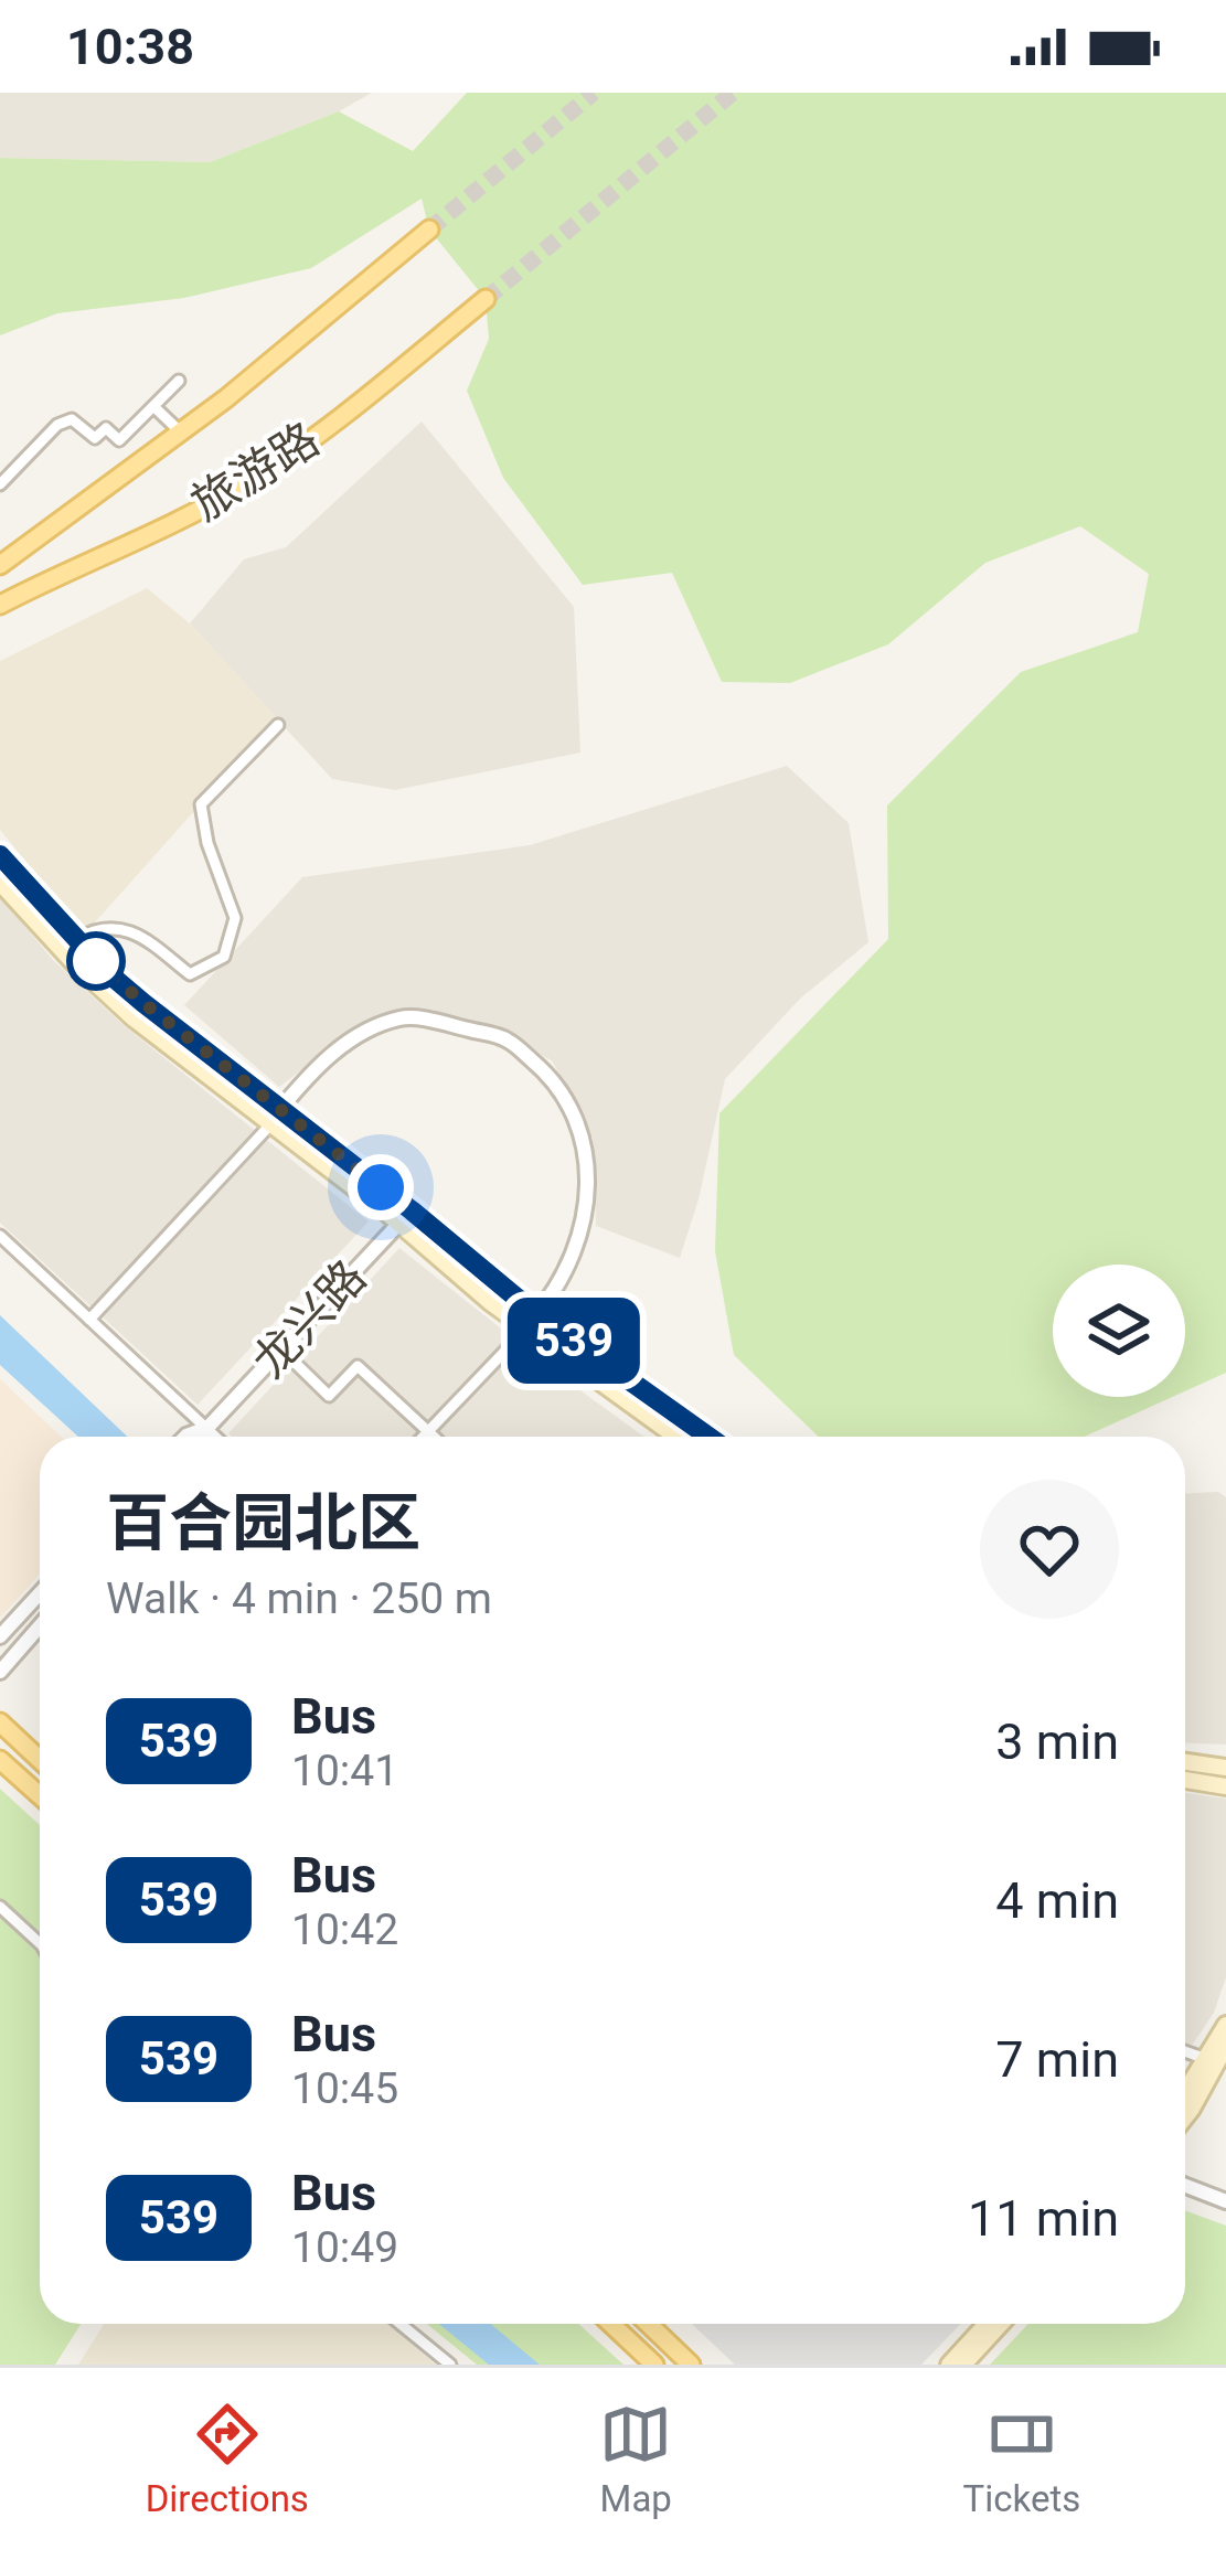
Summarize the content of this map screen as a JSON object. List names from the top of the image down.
{
  "streets": {
    "main road": ["旅游路"],
    "street": ["龙兴路"]
  },
  "lines": ["bus line 539"],
  "page": {
    "status": "10:38",
    "on_map": "539",
    "heading": ["百合园北区", "Walk · 4 min · 250 m"],
    "list": [
      {
        "mark": "539",
        "name": "Bus",
        "note": "10:41",
        "value": "3 min"
      },
      {
        "mark": "539",
        "name": "Bus",
        "note": "10:42",
        "value": "4 min"
      },
      {
        "mark": "539",
        "name": "Bus",
        "note": "10:45",
        "value": "7 min"
      },
      {
        "mark": "539",
        "name": "Bus",
        "note": "10:49",
        "value": "11 min"
      }
    ],
    "tabs": ["Directions", "Map", "Tickets"]
  }
}
